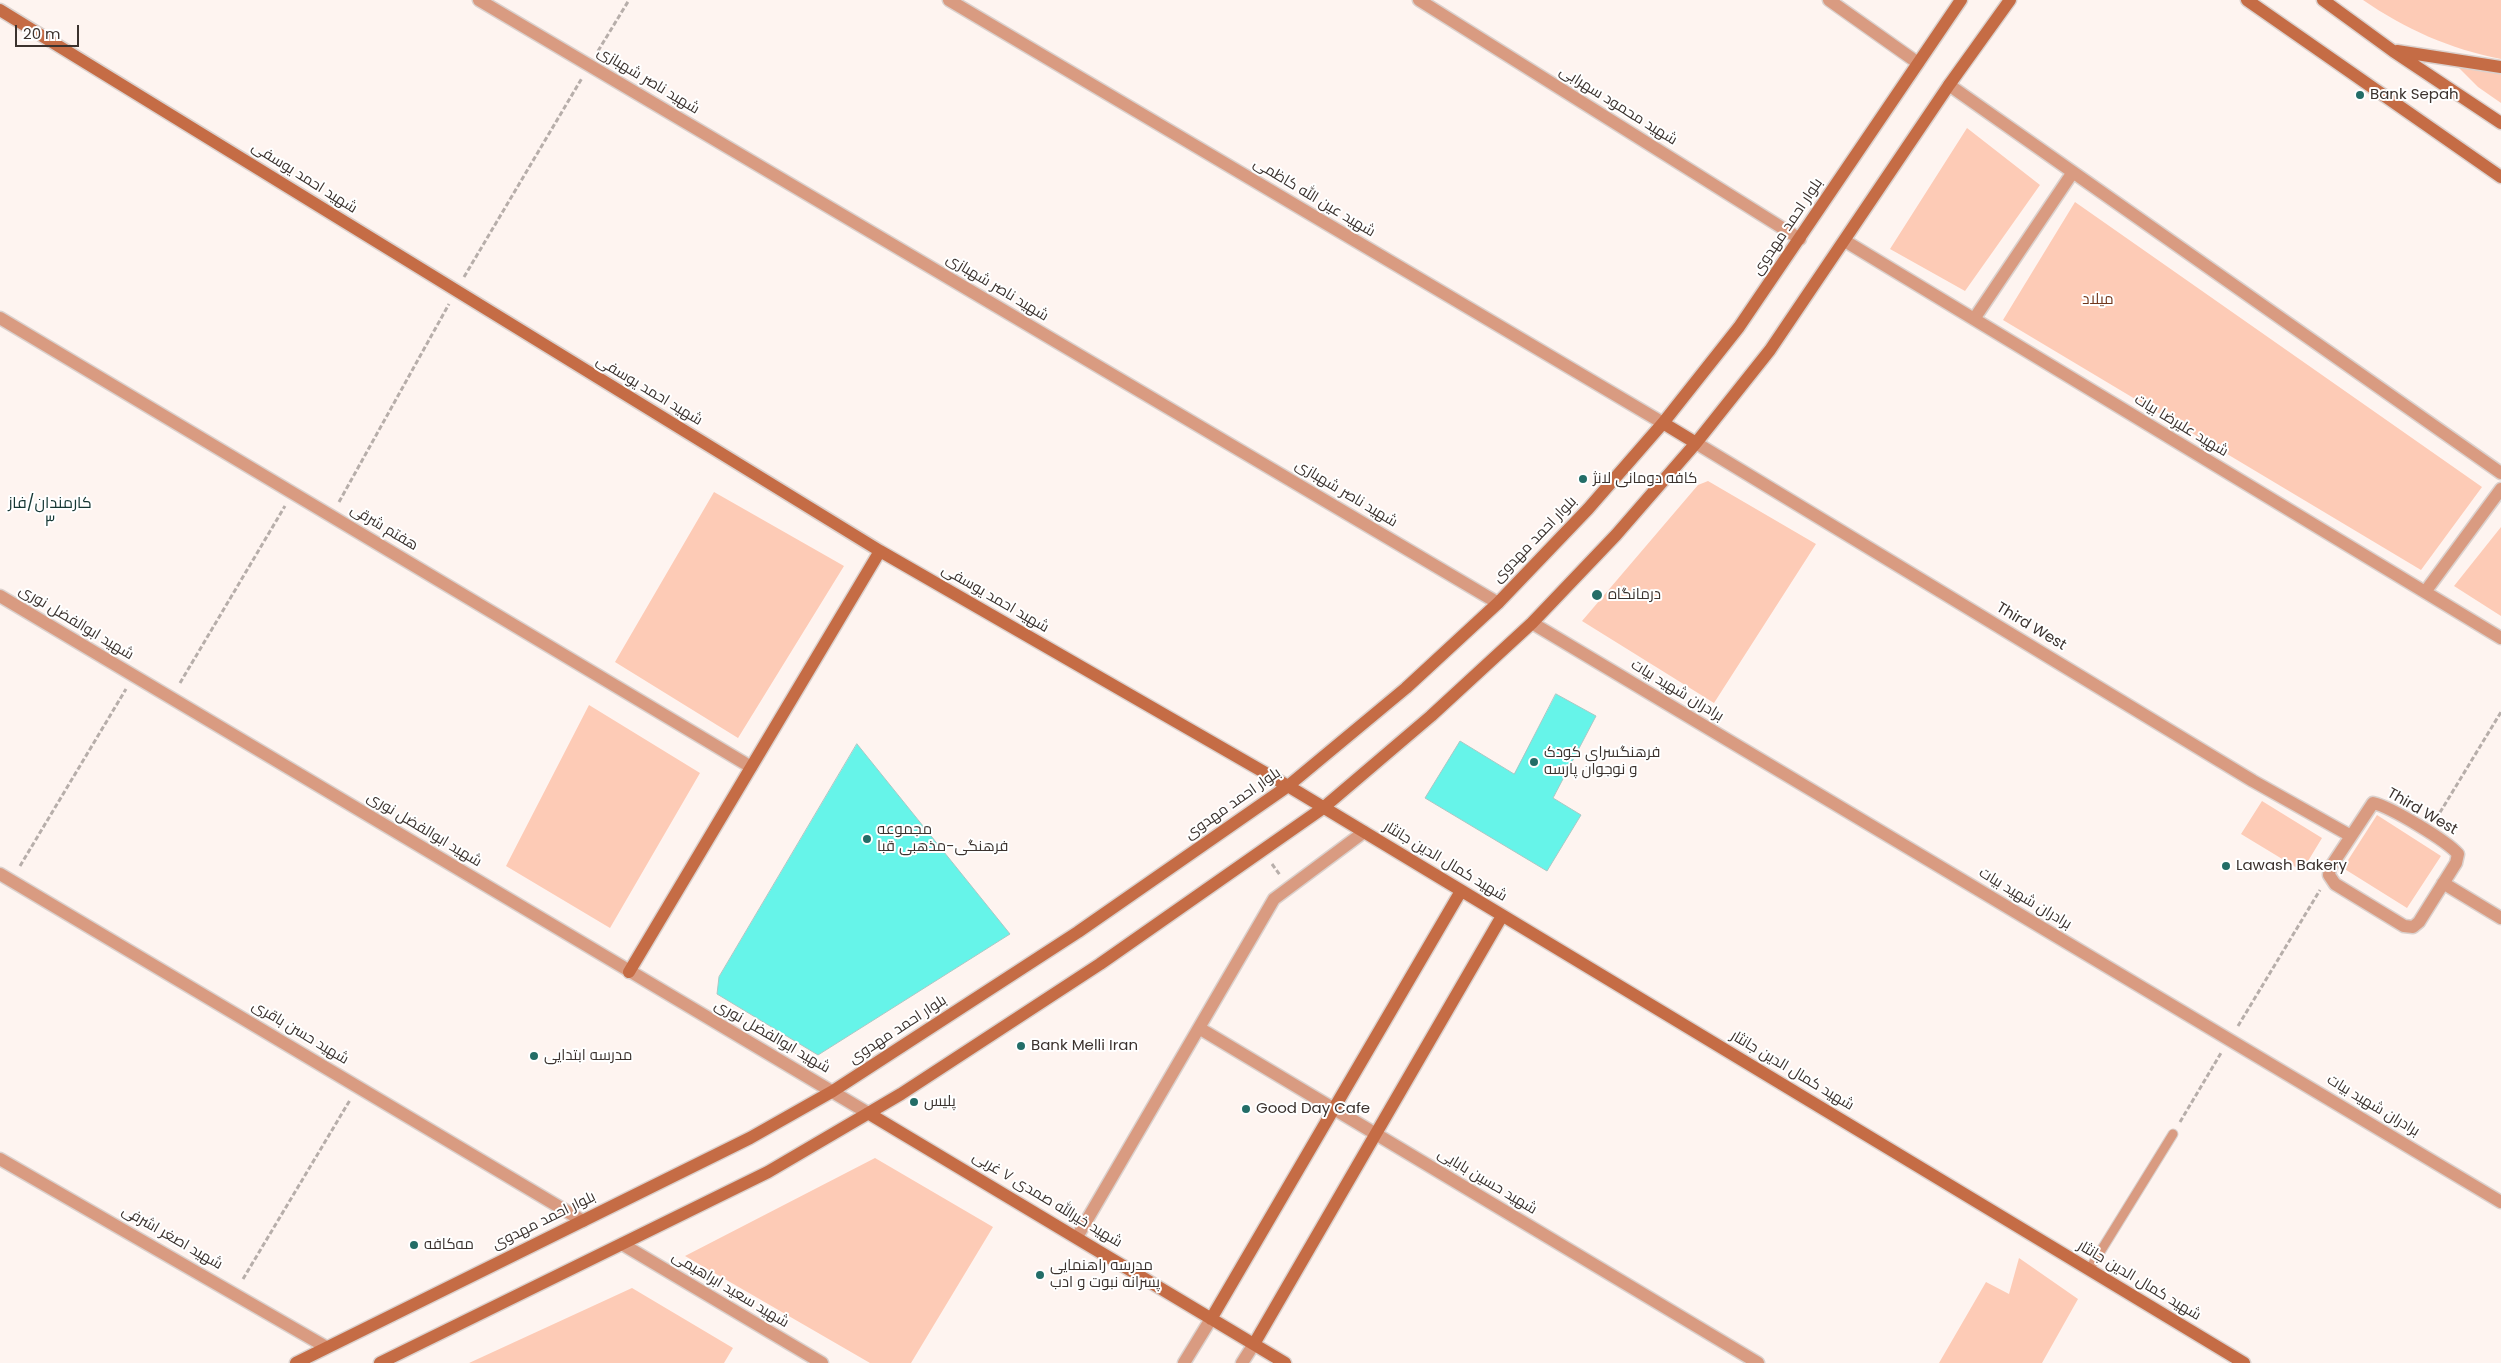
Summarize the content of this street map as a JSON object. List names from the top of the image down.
{
  "streets": {
    "main road": [
      "شهید احمد یوسفی",
      "بلوار احمد مهدوی",
      "شهید کمال الدین جانثار",
      "شهید خیرالله صمدی ۷ غربی"
    ],
    "street": [
      "شهید ناصر شهبازی",
      "شهید محمود سهرابی",
      "شهید عین الله کاظمی",
      "شهید علیرضا بیات",
      "هفتم شرقی",
      "شهید ابوالفضل نوری",
      "Third West",
      "برادران شهید بیات",
      "شهید حسن باقری",
      "شهید حسین بابایی",
      "شهید اصغر اشرفی",
      "شهید سعید ابراهیمی"
    ]
  },
  "crossings": [
    ["شهید ناصر شهبازی", "بلوار احمد مهدوی"],
    ["شهید محمود سهرابی", "بلوار احمد مهدوی"],
    ["شهید احمد یوسفی", "بلوار احمد مهدوی"],
    ["شهید احمد یوسفی", "شهید کمال الدین جانثار"],
    ["شهید عین الله کاظمی", "بلوار احمد مهدوی"],
    ["بلوار احمد مهدوی", "شهید ابوالفضل نوری"],
    ["بلوار احمد مهدوی", "شهید حسن باقری"],
    ["بلوار احمد مهدوی", "شهید اصغر اشرفی"],
    ["شهید ابوالفضل نوری", "شهید خیرالله صمدی ۷ غربی"]
  ],
  "districts": ["کارمندان/فاز ۳"],
  "parks": ["میلاد"],
  "places": [
    "Bank Sepah",
    "کافه دومانی لانژ",
    "درمانگاه",
    "فرهنگسرای کودک و نوجوان پارسه",
    "مجموعه فرهنگی-مذهبی قبا",
    "Lawash Bakery",
    "Bank Melli Iran",
    "مدرسه ابتدایی",
    "پلیس",
    "Good Day Cafe",
    "مه‌کافه",
    "مدرسه راهنمایی پسرانه نبوت و ادب"
  ],
  "scale_bar": "20 m"
}
